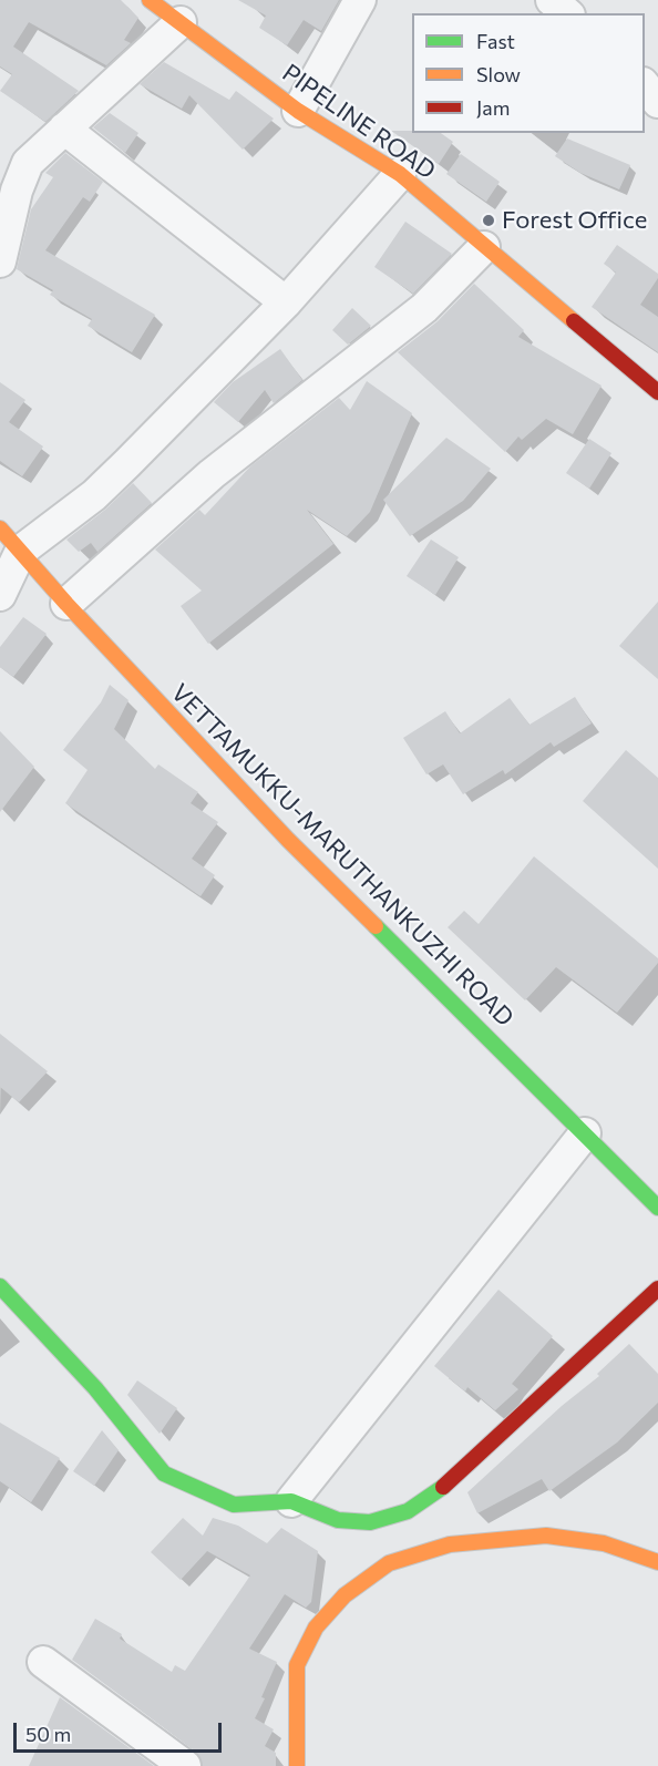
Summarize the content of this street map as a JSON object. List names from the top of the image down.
{
  "streets": {
    "main road": ["PIPELINE ROAD", "VETTAMUKKU-MARUTHANKUZHI ROAD"]
  },
  "places": ["Forest Office"],
  "legend": ["Fast", "Slow", "Jam"],
  "scale_bar": "50 m"
}
